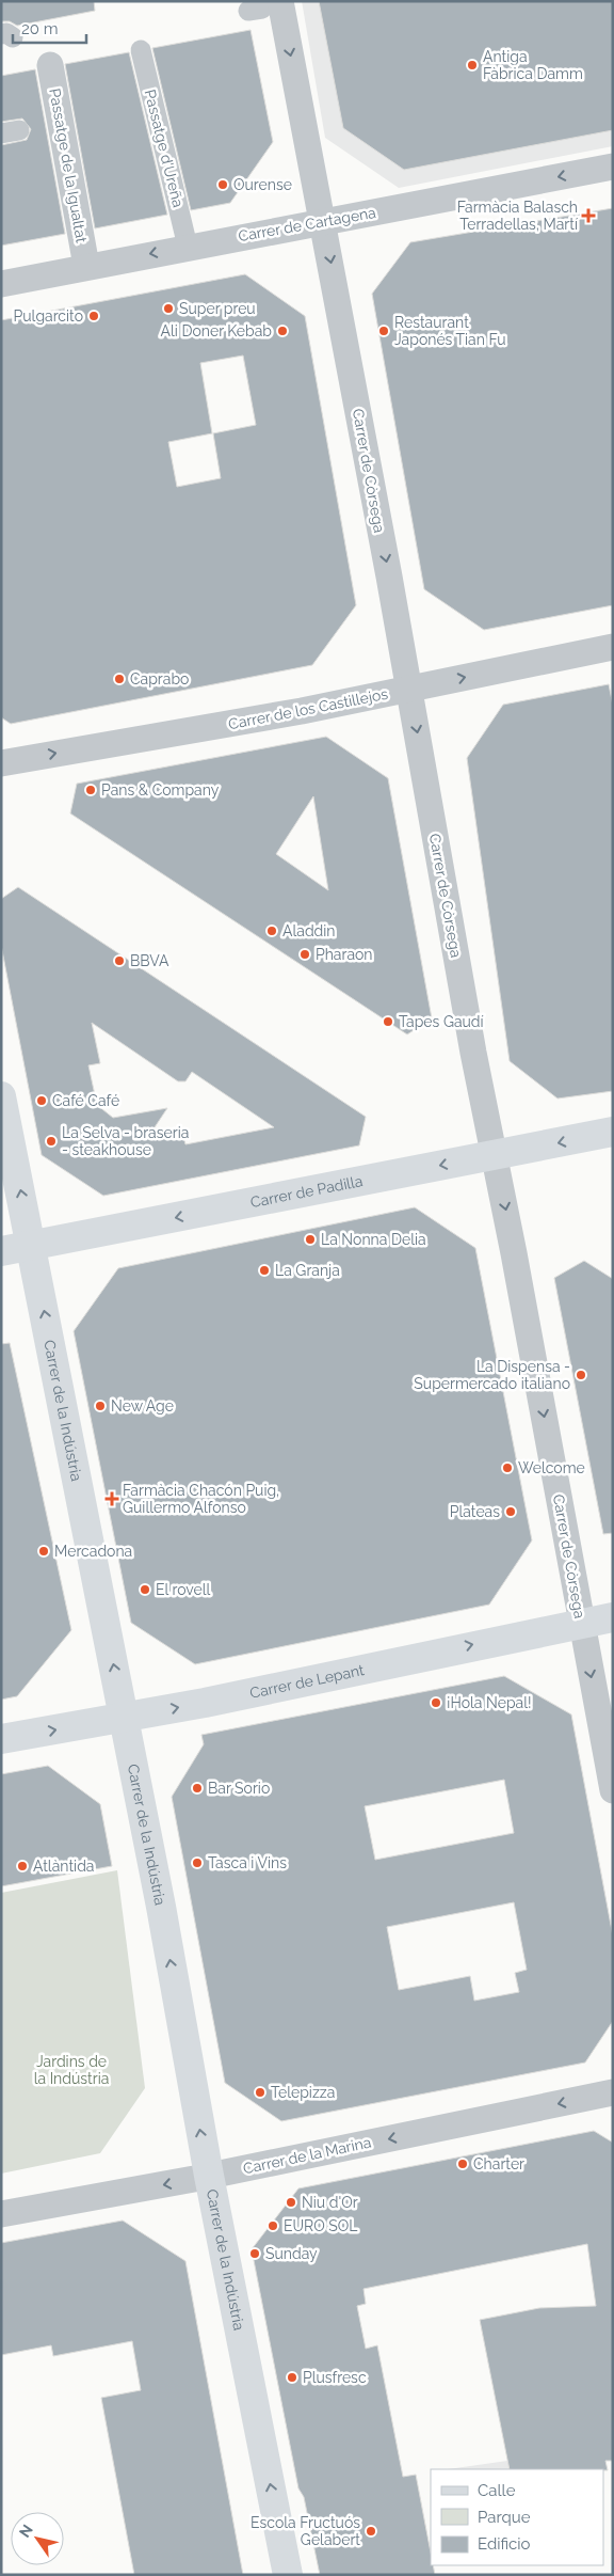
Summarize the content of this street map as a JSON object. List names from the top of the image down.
{
  "streets": {
    "main road": ["Carrer de Padilla", "Carrer de la Indústria", "Carrer de Lepant"],
    "street": [
      "Passatge d'Ureña",
      "Passatge de la Igualtat",
      "Carrer de Cartagena",
      "Carrer de Còrsega",
      "Carrer de los Castillejos",
      "Carrer de la Marina"
    ]
  },
  "crossings": [
    ["Passatge d'Ureña", "Carrer de Cartagena"],
    ["Passatge de la Igualtat", "Carrer de Cartagena"],
    ["Carrer de Cartagena", "Carrer de Còrsega"],
    ["Carrer de Còrsega", "Carrer de los Castillejos"],
    ["Carrer de Còrsega", "Carrer de Padilla"],
    ["Carrer de Còrsega", "Carrer de Lepant"],
    ["Carrer de Padilla", "Carrer de la Indústria"],
    ["Carrer de la Indústria", "Carrer de Lepant"],
    ["Carrer de la Indústria", "Carrer de la Marina"]
  ],
  "one_way": [
    "Carrer de Cartagena",
    "Carrer de Còrsega",
    "Carrer de los Castillejos",
    "Carrer de Padilla",
    "Carrer de la Indústria",
    "Carrer de Lepant",
    "Carrer de la Marina"
  ],
  "parks": ["Jardins de la Indústria"],
  "places": {
    "other": [
      "Antiga Fàbrica Damm",
      "Ourense",
      "Super preu",
      "Pulgarcito",
      "Ali Doner Kebab",
      "Restaurant Japonés Tian Fu",
      "Caprabo",
      "Pans & Company",
      "Aladdin",
      "Pharaon",
      "BBVA",
      "Tapes Gaudí",
      "Café Café",
      "La Selva - braseria - steakhouse",
      "La Nonna Delia",
      "La Granja",
      "La Dispensa - Supermercado italiano",
      "New Age",
      "Welcome",
      "Plateas",
      "Mercadona",
      "El rovell",
      "¡Hola Nepal!",
      "Bar Sorio",
      "Tasca i Vins",
      "Atlàntida",
      "Telepizza",
      "Charter",
      "Niu d'Or",
      "EURO SOL",
      "Sunday",
      "Plusfresc",
      "Escola Fructuós Gelabert"
    ],
    "health": ["Farmàcia Balasch Terradellas, Martí", "Farmàcia Chacón Puig, Guillermo Alfonso"]
  },
  "legend": ["Calle", "Parque", "Edificio"],
  "scale_bar": "20 m",
  "north": "top left"
}
